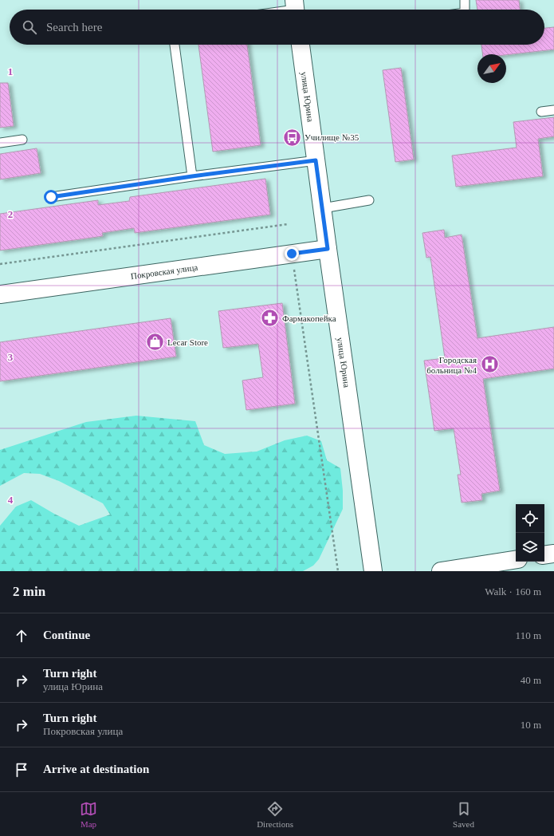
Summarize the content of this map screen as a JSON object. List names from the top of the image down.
{
  "streets": {
    "main road": ["улица Юрина", "Покровская улица"]
  },
  "crossings": [
    ["улица Юрина", "Покровская улица"]
  ],
  "places": {
    "bus stop": ["Училище №35"],
    "pharmacy": ["Фармакопейка"],
    "shop": ["Lecar Store"],
    "hospital": ["Городская больница №4"]
  },
  "north": "top right",
  "page": {
    "search": "Search here",
    "heading": ["2 min", "Walk · 160 m"],
    "list": [
      ["Continue", "110 m"],
      ["Turn right", "улица Юрина", "40 m"],
      ["Turn right", "Покровская улица", "10 m"],
      "Arrive at destination"
    ],
    "nav": ["Map", "Directions", "Saved"]
  },
  "grid": {
    "rows": [
      "1",
      "2",
      "3",
      "4"
    ]
  }
}
